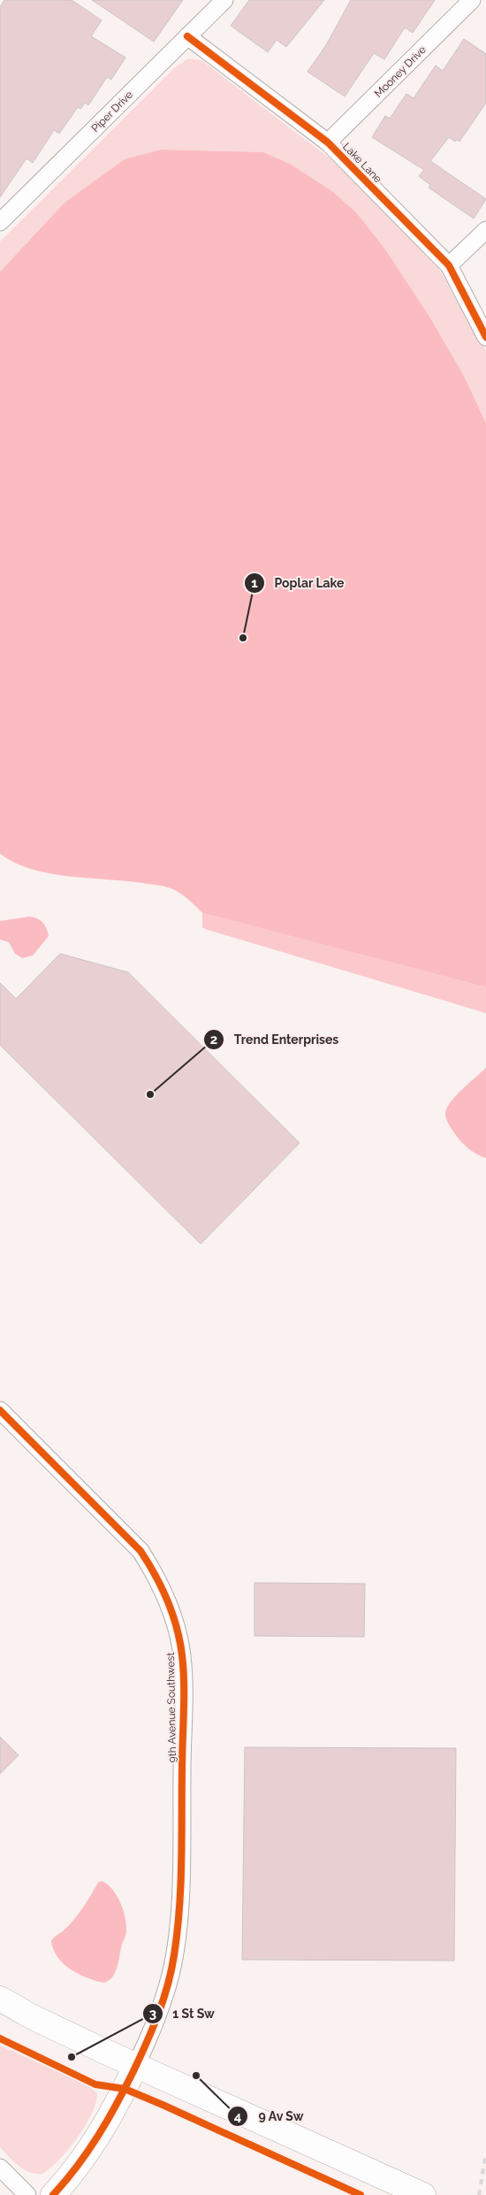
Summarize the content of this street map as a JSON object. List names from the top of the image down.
{
  "streets": {
    "street": [
      "Mooney Drive",
      "Piper Drive",
      "Lake Lane",
      "9th Avenue Southwest"
    ]
  },
  "crossings": [
    ["Mooney Drive", "Lake Lane"],
    ["Piper Drive", "Lake Lane"]
  ],
  "places": [
    "Poplar Lake",
    "Trend Enterprises",
    "1 St Sw",
    "9 Av Sw"
  ]
}
